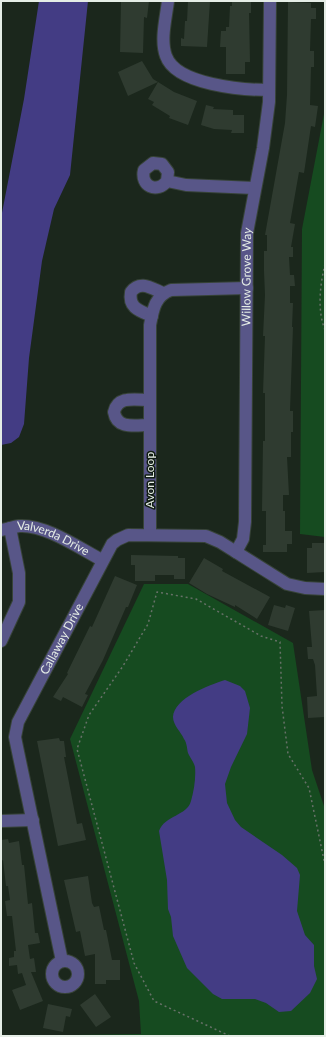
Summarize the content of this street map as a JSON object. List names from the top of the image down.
{
  "streets": {
    "street": [
      "Willow Grove Way",
      "Avon Loop",
      "Valverda Drive",
      "Callaway Drive"
    ]
  },
  "crossings": [
    ["Willow Grove Way", "Callaway Drive"],
    ["Avon Loop", "Callaway Drive"],
    ["Valverda Drive", "Callaway Drive"]
  ]
}
